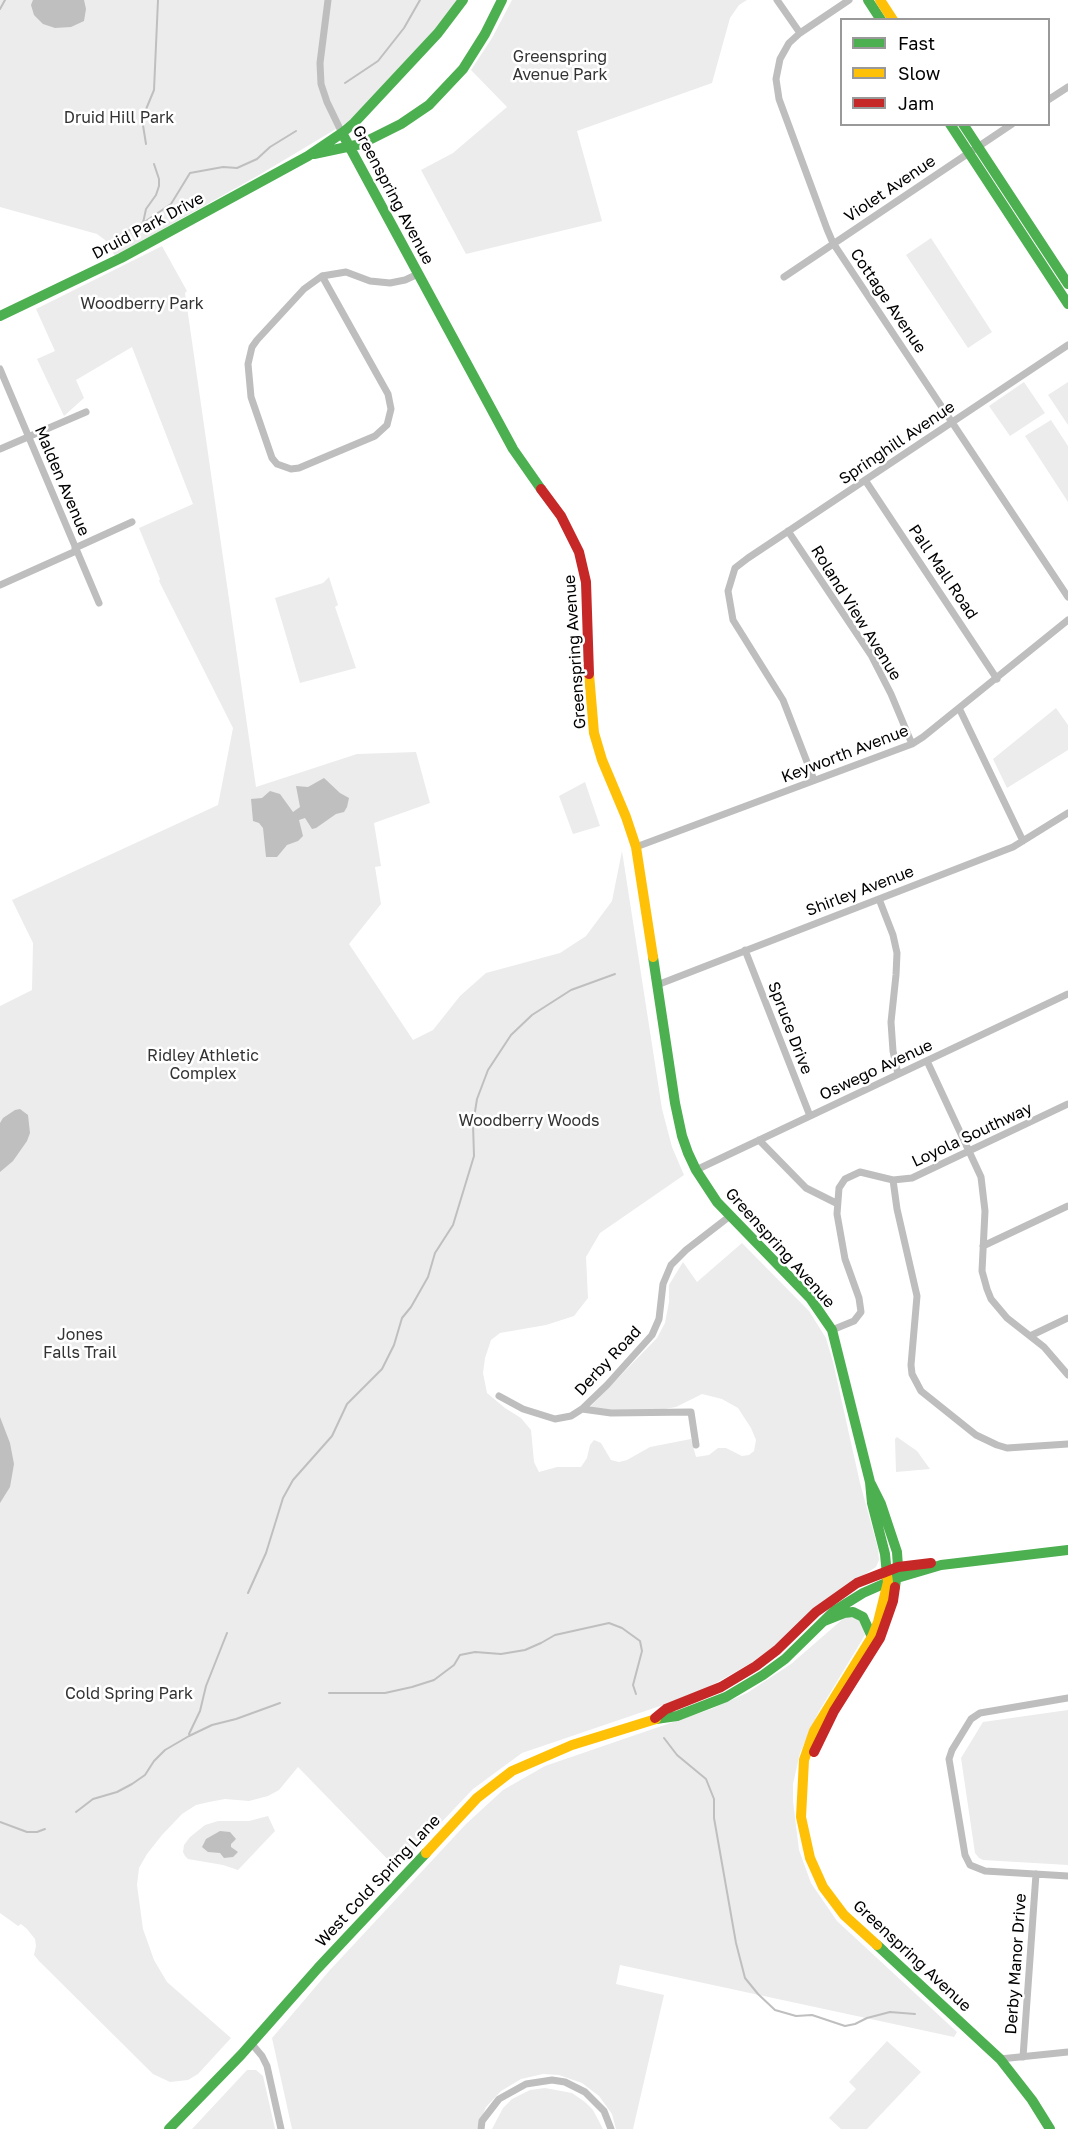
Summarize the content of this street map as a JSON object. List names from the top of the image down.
{
  "streets": {
    "main road": ["Greenspring Avenue", "Druid Park Drive", "West Cold Spring Lane"],
    "street": [
      "Violet Avenue",
      "Cottage Avenue",
      "Springhill Avenue",
      "Malden Avenue",
      "Pall Mall Road",
      "Roland View Avenue",
      "Keyworth Avenue",
      "Shirley Avenue",
      "Spruce Drive",
      "Oswego Avenue",
      "Loyola Southway",
      "Derby Road",
      "Derby Manor Drive"
    ]
  },
  "crossings": [
    ["Violet Avenue", "Cottage Avenue"],
    ["Greenspring Avenue", "Druid Park Drive"],
    ["Greenspring Avenue", "Keyworth Avenue"],
    ["Greenspring Avenue", "Shirley Avenue"],
    ["Greenspring Avenue", "Oswego Avenue"],
    ["Greenspring Avenue", "Derby Road"],
    ["Greenspring Avenue", "West Cold Spring Lane"],
    ["Cottage Avenue", "Springhill Avenue"],
    ["Springhill Avenue", "Pall Mall Road"],
    ["Springhill Avenue", "Roland View Avenue"],
    ["Springhill Avenue", "Keyworth Avenue"],
    ["Pall Mall Road", "Keyworth Avenue"],
    ["Roland View Avenue", "Keyworth Avenue"],
    ["Shirley Avenue", "Spruce Drive"],
    ["Spruce Drive", "Oswego Avenue"]
  ],
  "parks": [
    "Greenspring Avenue Park",
    "Druid Hill Park",
    "Woodberry Park",
    "Ridley Athletic Complex",
    "Woodberry Woods",
    "Jones Falls Trail",
    "Cold Spring Park"
  ],
  "legend": ["Fast", "Slow", "Jam"]
}
